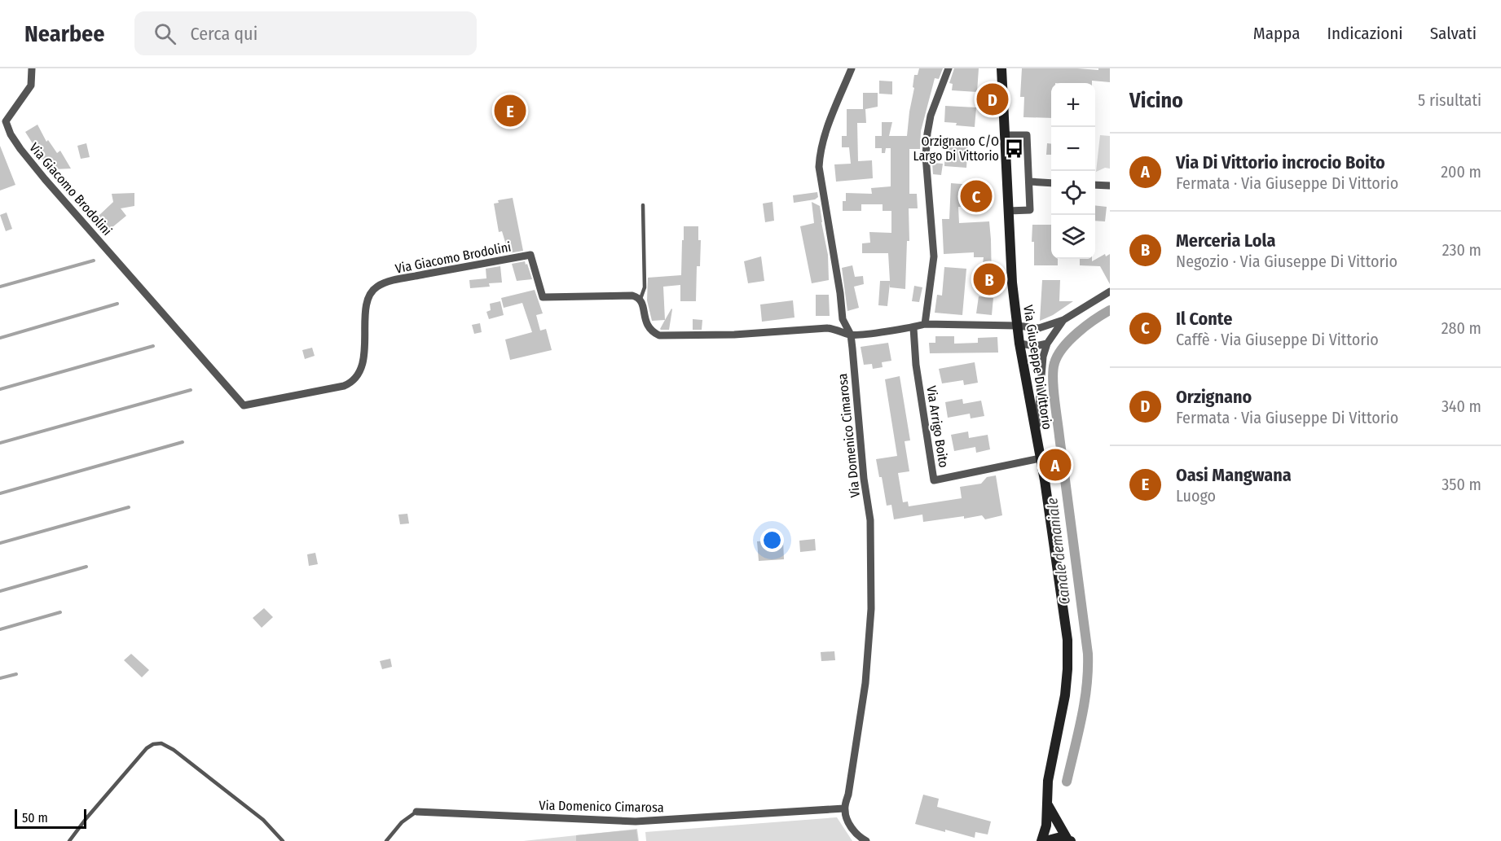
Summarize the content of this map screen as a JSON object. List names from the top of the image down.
{
  "streets": {
    "main road": ["Via Giuseppe Di Vittorio"],
    "street": ["Via Giacomo Brodolini", "Via Arrigo Boito", "Via Domenico Cimarosa"]
  },
  "crossings": [
    ["Via Giuseppe Di Vittorio", "Via Arrigo Boito"]
  ],
  "water": ["Canale demaniale"],
  "places": {
    "bus stop": ["Orzignano C/O Largo Di Vittorio"]
  },
  "scale_bar": "50 m",
  "page": {
    "header": "Nearbee",
    "search": "Cerca qui",
    "nav": ["Mappa", "Indicazioni", "Salvati"],
    "heading": ["Vicino", "5 risultati"],
    "pins": [
      "D",
      "E",
      "C",
      "B",
      "A"
    ],
    "map_buttons": ["+", "−"],
    "list": [
      {
        "mark": "A",
        "name": "Via Di Vittorio incrocio Boito",
        "note": "Fermata · Via Giuseppe Di Vittorio",
        "value": "200 m"
      },
      {
        "mark": "B",
        "name": "Merceria Lola",
        "note": "Negozio · Via Giuseppe Di Vittorio",
        "value": "230 m"
      },
      {
        "mark": "C",
        "name": "Il Conte",
        "note": "Caffè · Via Giuseppe Di Vittorio",
        "value": "280 m"
      },
      {
        "mark": "D",
        "name": "Orzignano",
        "note": "Fermata · Via Giuseppe Di Vittorio",
        "value": "340 m"
      },
      {
        "mark": "E",
        "name": "Oasi Mangwana",
        "note": "Luogo",
        "value": "350 m"
      }
    ],
    "scale": "50 m"
  }
}
